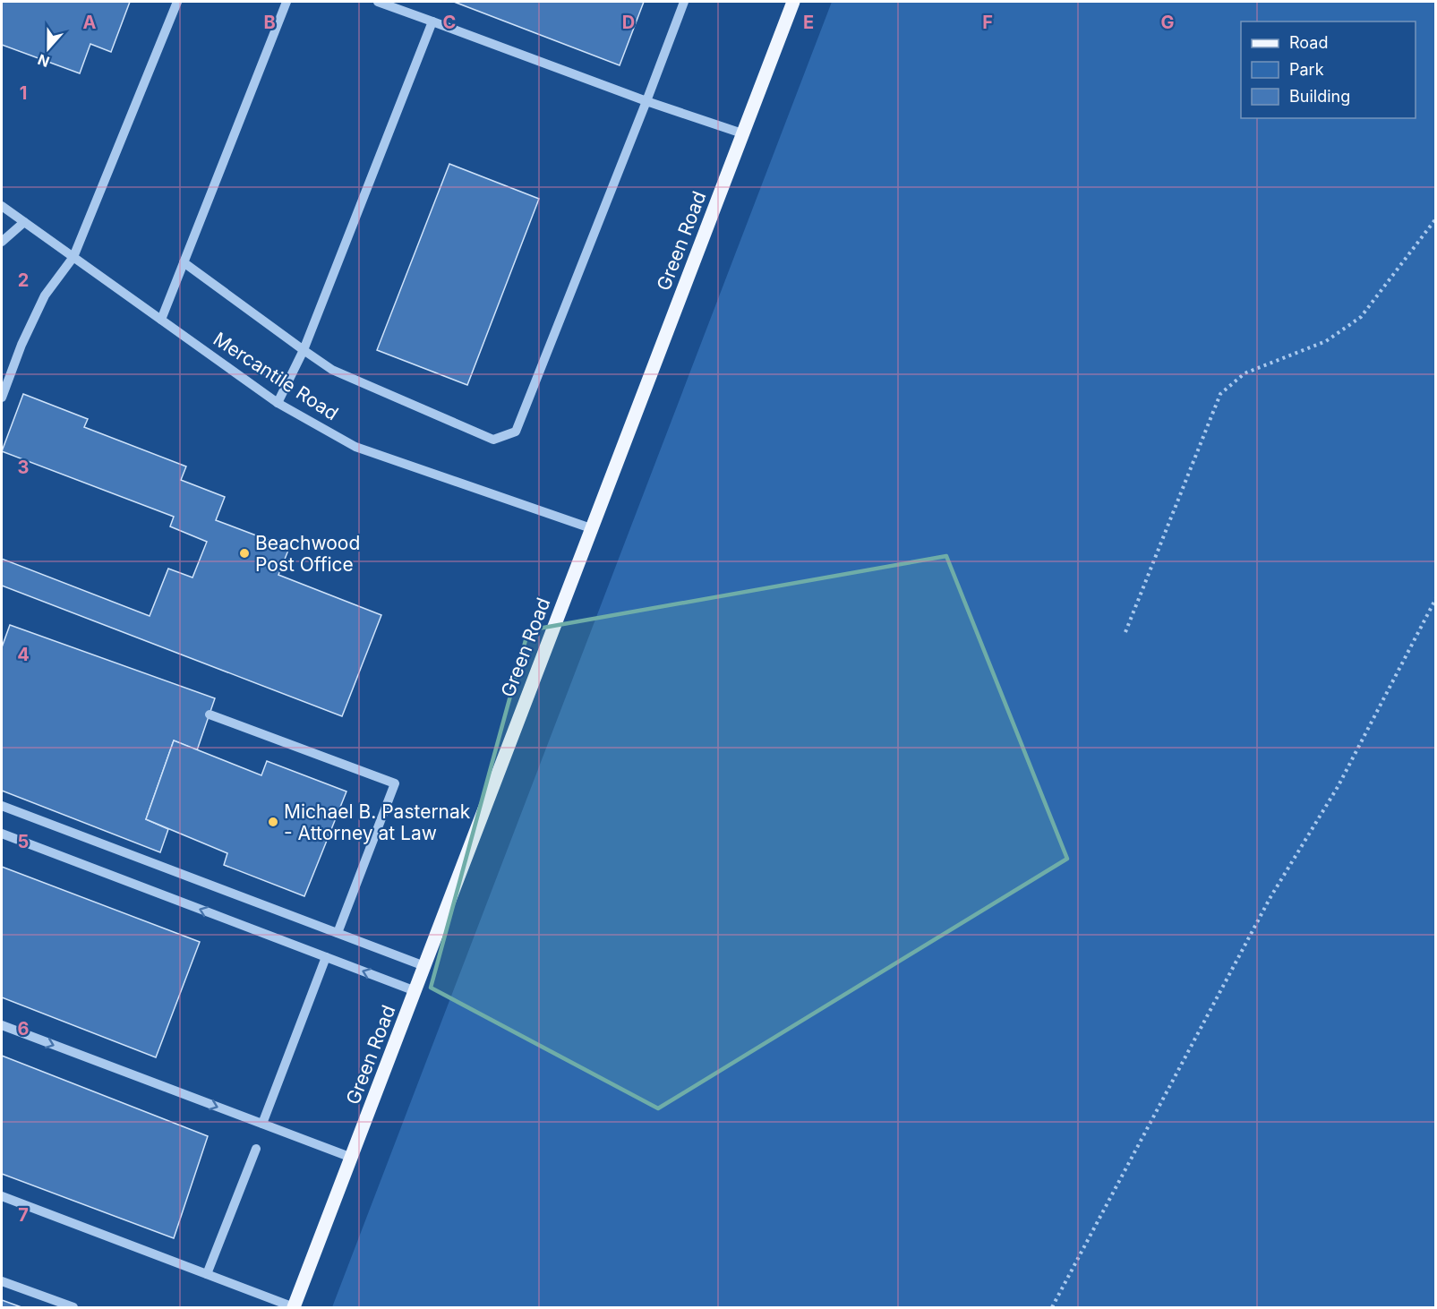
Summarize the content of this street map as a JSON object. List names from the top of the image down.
{
  "streets": {
    "main road": ["Green Road"],
    "street": ["Mercantile Road"]
  },
  "crossings": [
    ["Green Road", "Mercantile Road"]
  ],
  "places": ["Beachwood Post Office", "Michael B. Pasternak - Attorney at Law"],
  "legend": ["Road", "Park", "Building"],
  "north": "bottom",
  "grid": {
    "columns": [
      "A",
      "B",
      "C",
      "D",
      "E",
      "F",
      "G"
    ],
    "rows": [
      "1",
      "2",
      "3",
      "4",
      "5",
      "6",
      "7"
    ]
  }
}
